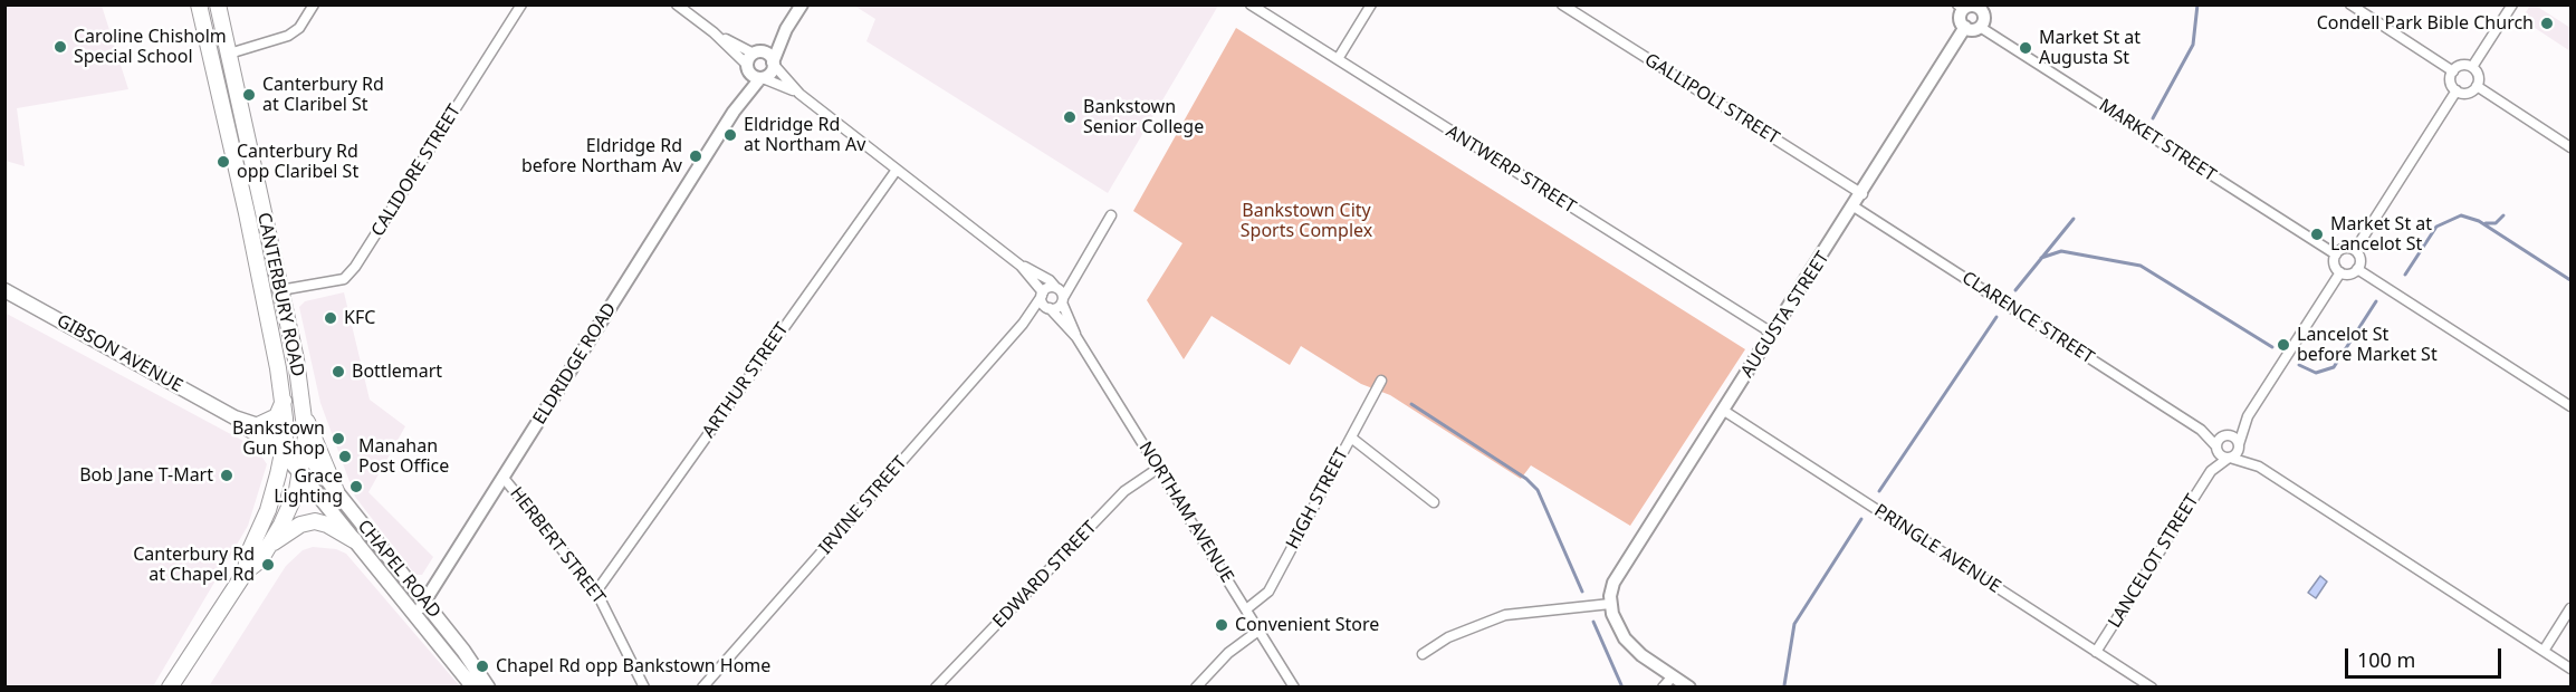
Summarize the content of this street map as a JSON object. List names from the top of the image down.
{
  "streets": {
    "highway": ["CANTERBURY ROAD"],
    "main road": ["GIBSON AVENUE", "CHAPEL ROAD"],
    "street": [
      "GALLIPOLI STREET",
      "MARKET STREET",
      "ANTWERP STREET",
      "CALIDORE STREET",
      "AUGUSTA STREET",
      "CLARENCE STREET",
      "ELDRIDGE ROAD",
      "ARTHUR STREET",
      "HIGH STREET",
      "IRVINE STREET",
      "NORTHAM AVENUE",
      "HERBERT STREET",
      "PRINGLE AVENUE",
      "LANCELOT STREET",
      "EDWARD STREET"
    ]
  },
  "crossings": [
    ["GALLIPOLI STREET", "AUGUSTA STREET"],
    ["MARKET STREET", "AUGUSTA STREET"],
    ["ANTWERP STREET", "AUGUSTA STREET"],
    ["CALIDORE STREET", "CANTERBURY ROAD"],
    ["CANTERBURY ROAD", "GIBSON AVENUE"],
    ["CANTERBURY ROAD", "CHAPEL ROAD"],
    ["AUGUSTA STREET", "CLARENCE STREET"],
    ["AUGUSTA STREET", "PRINGLE AVENUE"],
    ["CLARENCE STREET", "LANCELOT STREET"],
    ["GIBSON AVENUE", "CHAPEL ROAD"],
    ["ELDRIDGE ROAD", "HERBERT STREET"],
    ["ELDRIDGE ROAD", "CHAPEL ROAD"],
    ["ARTHUR STREET", "HERBERT STREET"],
    ["HIGH STREET", "NORTHAM AVENUE"],
    ["IRVINE STREET", "NORTHAM AVENUE"],
    ["NORTHAM AVENUE", "EDWARD STREET"],
    ["PRINGLE AVENUE", "LANCELOT STREET"]
  ],
  "parks": ["Bankstown City Sports Complex"],
  "places": [
    "Condell Park Bible Church",
    "Caroline Chisholm Special School",
    "Market St at Augusta St",
    "Canterbury Rd at Claribel St",
    "Bankstown Senior College",
    "Eldridge Rd at Northam Av",
    "Eldridge Rd before Northam Av",
    "Canterbury Rd opp Claribel St",
    "Market St at Lancelot St",
    "KFC",
    "Lancelot St before Market St",
    "Bottlemart",
    "Bankstown Gun Shop",
    "Manahan Post Office",
    "Bob Jane T-Mart",
    "Grace Lighting",
    "Canterbury Rd at Chapel Rd",
    "Convenient Store",
    "Chapel Rd opp Bankstown Home"
  ],
  "scale_bar": "100 m"
}
